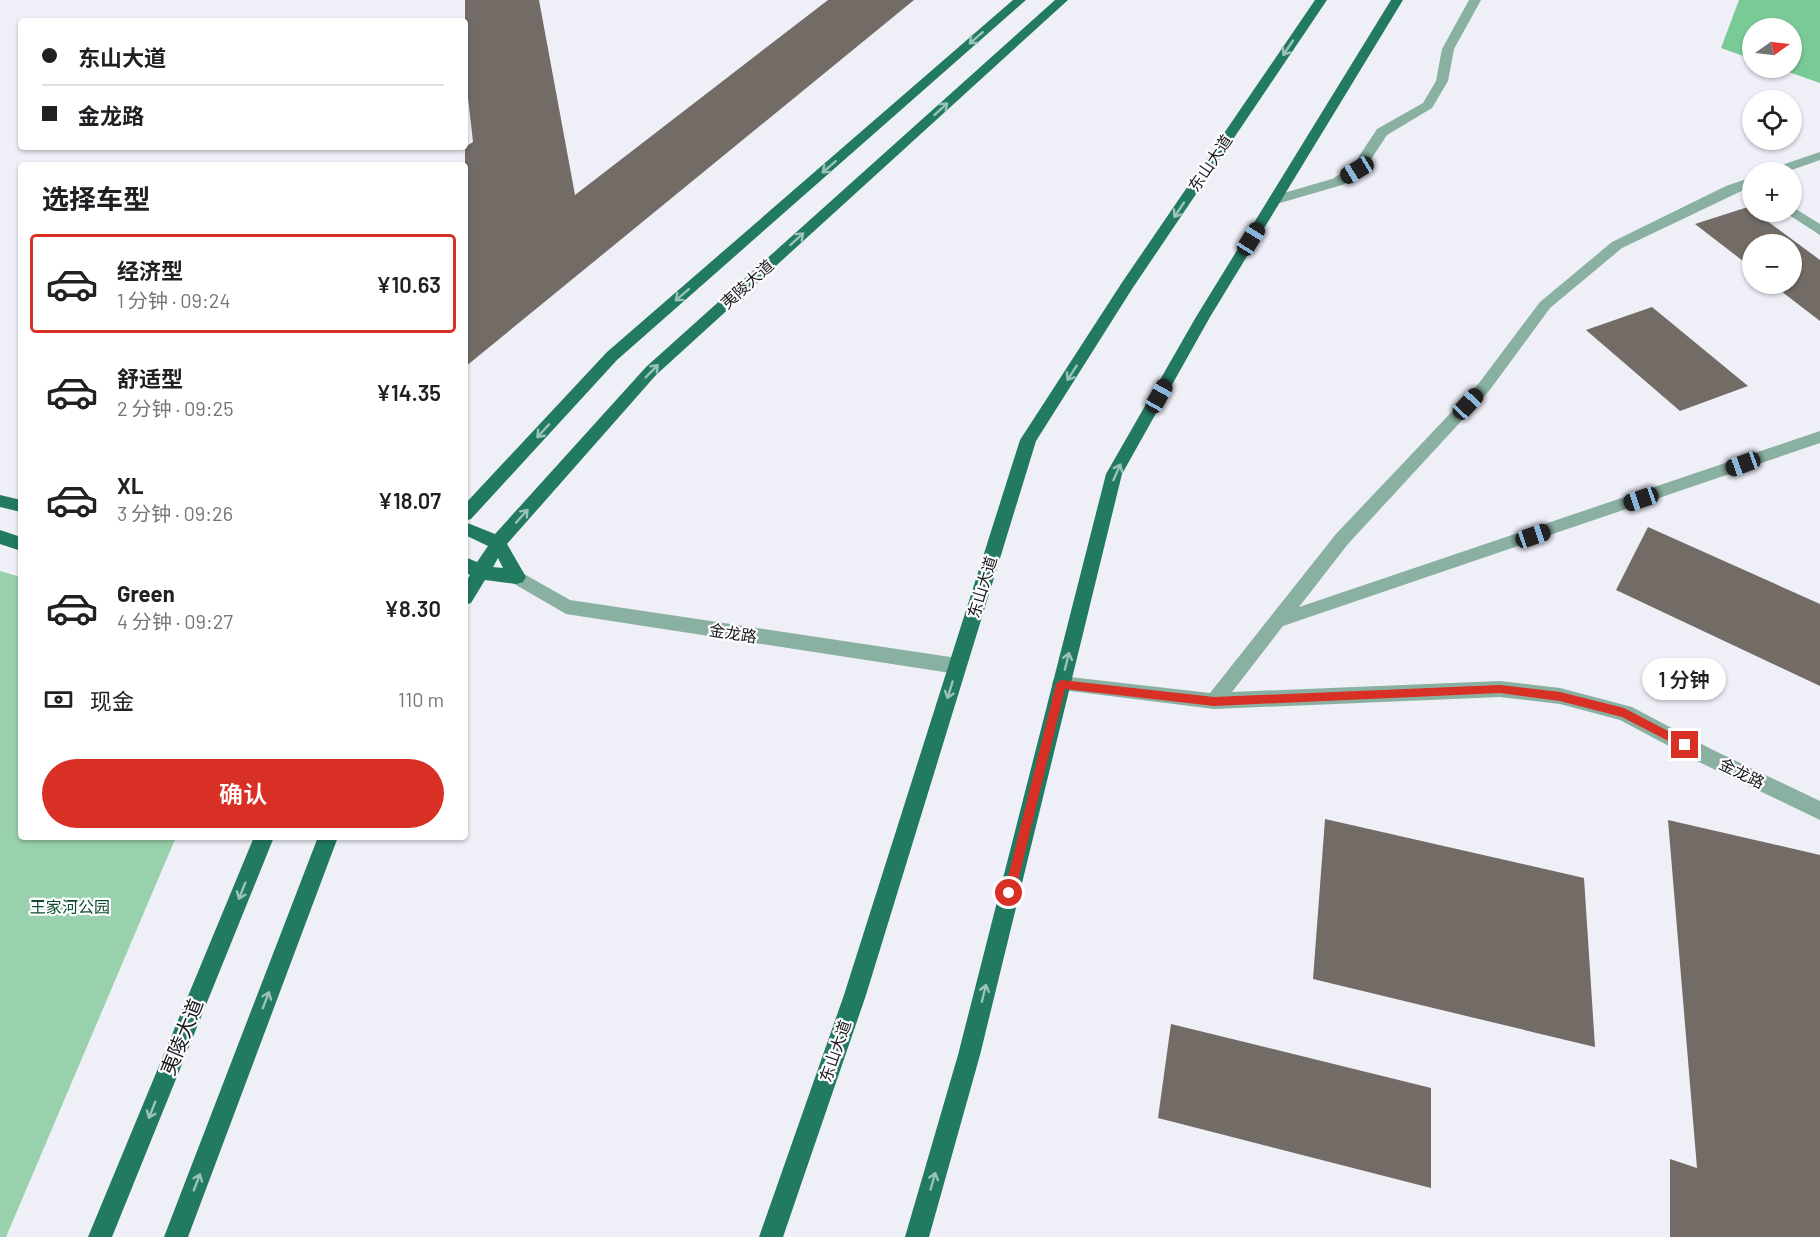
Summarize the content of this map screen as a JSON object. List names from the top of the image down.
{
  "streets": {
    "main road": ["东山大道", "夷陵大道", "金龙路"]
  },
  "crossings": [
    ["东山大道", "金龙路"],
    ["夷陵大道", "金龙路"]
  ],
  "parks": ["王家河公园"],
  "north": "right",
  "page": {
    "map_buttons": ["+", "−"],
    "banner": ["东山大道", "金龙路"],
    "heading": "选择车型",
    "list": [
      {
        "name": "经济型",
        "note": "1 分钟 · 09:24",
        "value": "¥10.63"
      },
      {
        "name": "舒适型",
        "note": "2 分钟 · 09:25",
        "value": "¥14.35"
      },
      {
        "name": "XL",
        "note": "3 分钟 · 09:26",
        "value": "¥18.07"
      },
      {
        "name": "Green",
        "note": "4 分钟 · 09:27",
        "value": "¥8.30"
      }
    ],
    "bubble": "1 分钟",
    "pay": ["现金", "110 m"],
    "buttons": "确认"
  }
}
